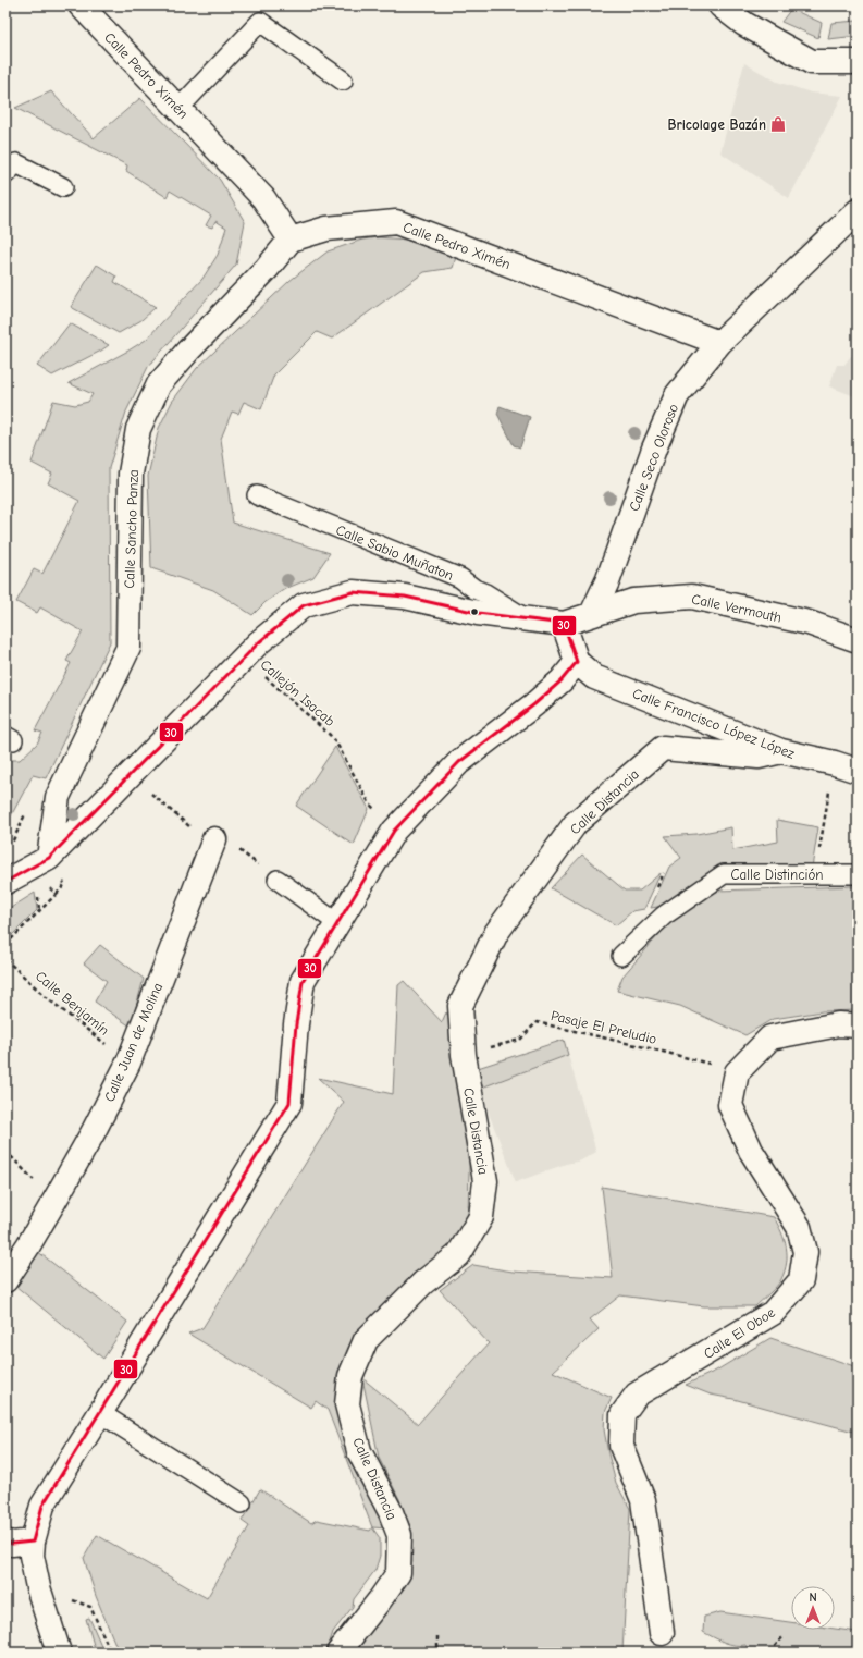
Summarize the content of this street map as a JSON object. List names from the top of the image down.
{
  "streets": {
    "street": [
      "Calle Pedro Ximén",
      "Calle Seco Oloroso",
      "Calle Sancho Panza",
      "Calle Vermouth",
      "Calle Francisco López López",
      "Calle Distancia",
      "Calle Juan de Molina",
      "Calle El Oboe"
    ],
    "lane": ["Calle Sabio Muñaton", "Calle Distinción"],
    "path": ["Callejón Isacab", "Calle Benjamín", "Pasaje El Preludio"]
  },
  "crossings": [
    ["Calle Pedro Ximén", "Calle Seco Oloroso"],
    ["Calle Pedro Ximén", "Calle Sancho Panza"],
    ["Calle Seco Oloroso", "Calle Vermouth"],
    ["Calle Francisco López López", "Calle Distancia"],
    ["Calle Distancia", "Pasaje El Preludio"],
    ["Calle Benjamín", "Calle Juan de Molina"]
  ],
  "places": {
    "shop": ["Bricolage Bazán"]
  },
  "lines": ["transit line 30"],
  "north": "top"
}
